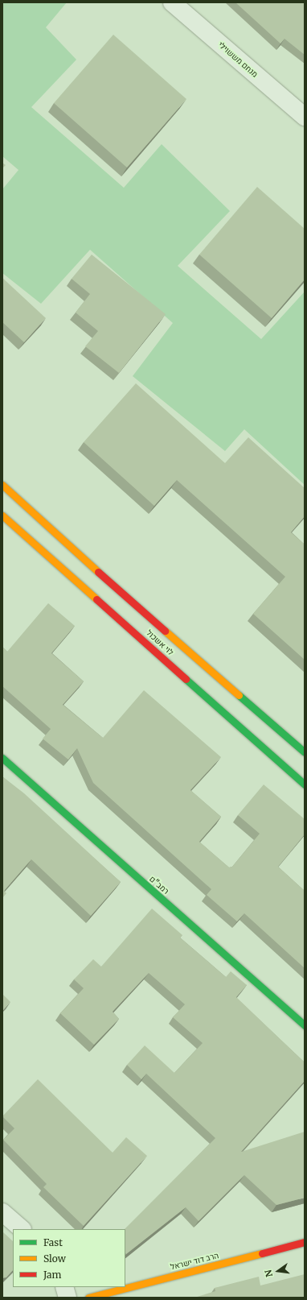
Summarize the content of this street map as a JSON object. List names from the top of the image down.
{
  "streets": {
    "street": [
      "מנחם מששוילי",
      "לוי אשכול",
      "רמב\"ם",
      "הרב דוד ישראל"
    ]
  },
  "legend": ["Fast", "Slow", "Jam"],
  "north": "left"
}
